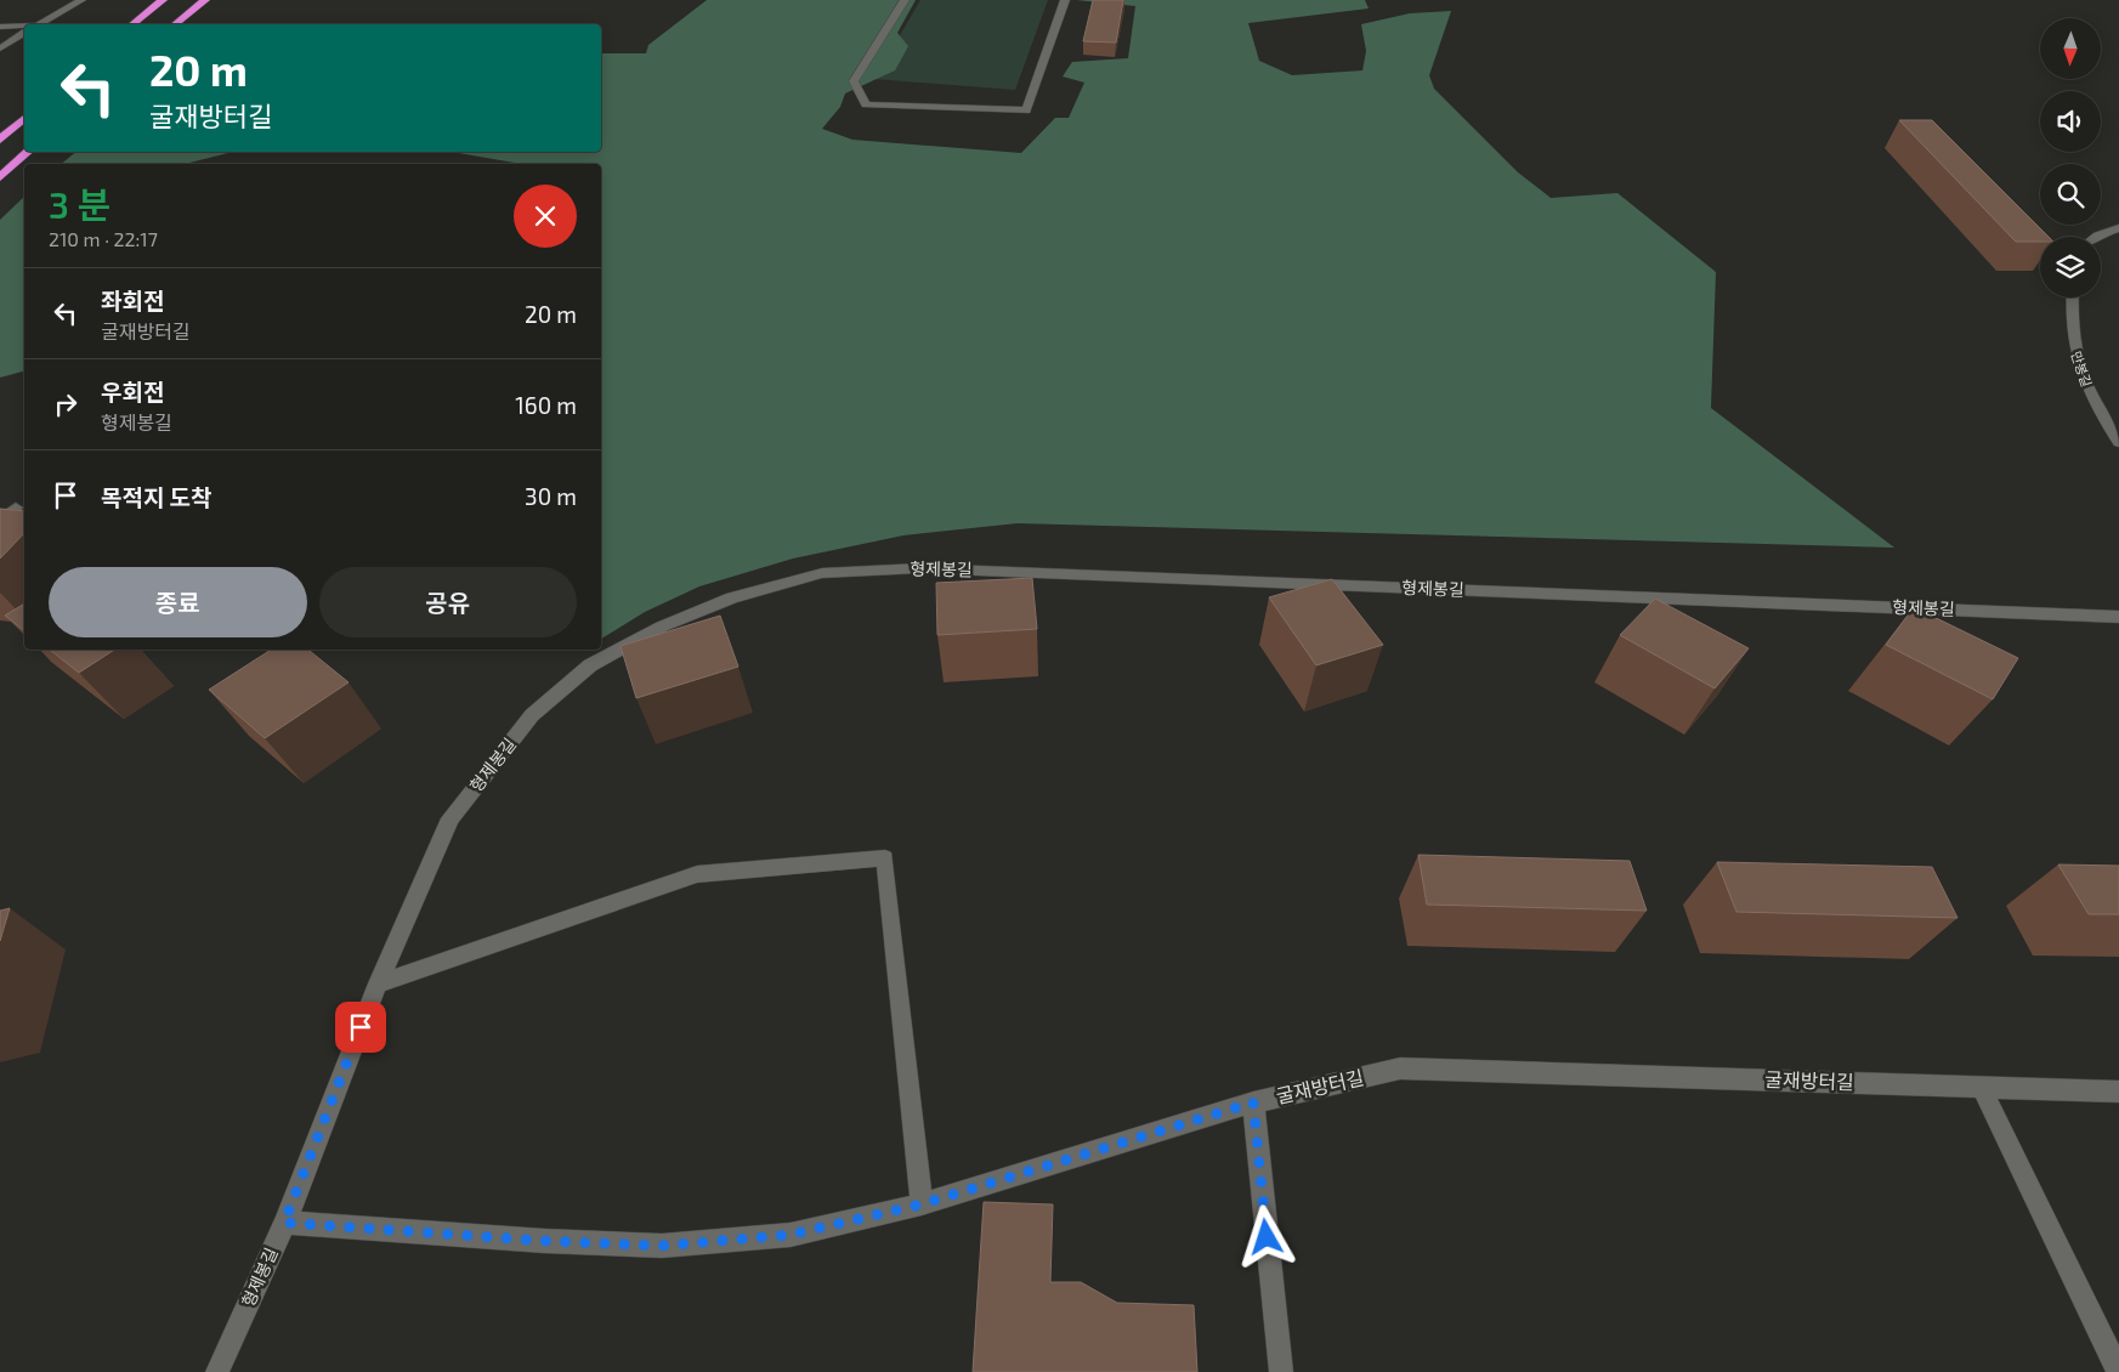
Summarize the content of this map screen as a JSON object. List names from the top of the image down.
{
  "streets": {
    "street": ["만봉길", "형제봉길", "굴재방터길"]
  },
  "crossings": [
    ["형제봉길", "굴재방터길"]
  ],
  "north": "bottom",
  "page": {
    "turn": ["20 m", "굴재방터길"],
    "heading": ["3 분", "210 m · 22:17"],
    "list": [
      {
        "name": "좌회전",
        "note": "굴재방터길",
        "value": "20 m"
      },
      {
        "name": "우회전",
        "note": "형제봉길",
        "value": "160 m"
      },
      {
        "name": "목적지 도착",
        "value": "30 m"
      }
    ],
    "buttons": ["종료", "공유"]
  }
}
